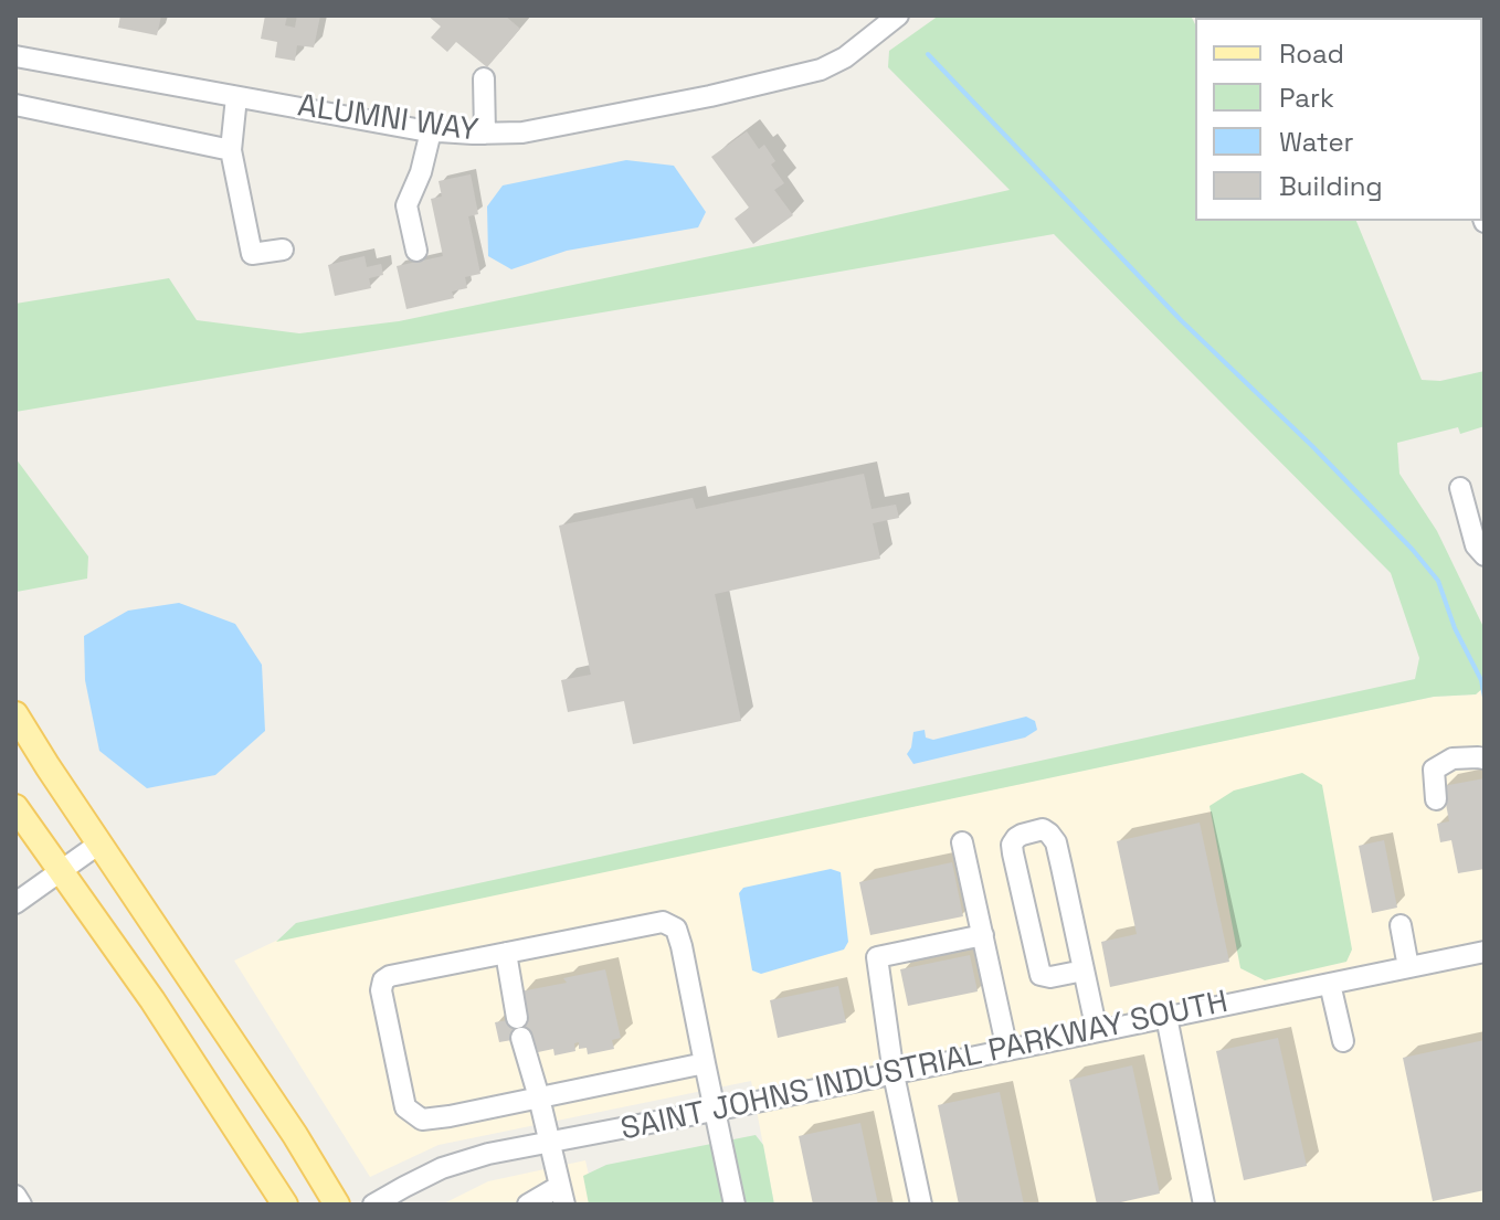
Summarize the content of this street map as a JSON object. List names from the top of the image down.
{
  "streets": {
    "street": ["ALUMNI WAY", "SAINT JOHNS INDUSTRIAL PARKWAY SOUTH"]
  },
  "legend": [
    "Road",
    "Park",
    "Water",
    "Building"
  ]
}
